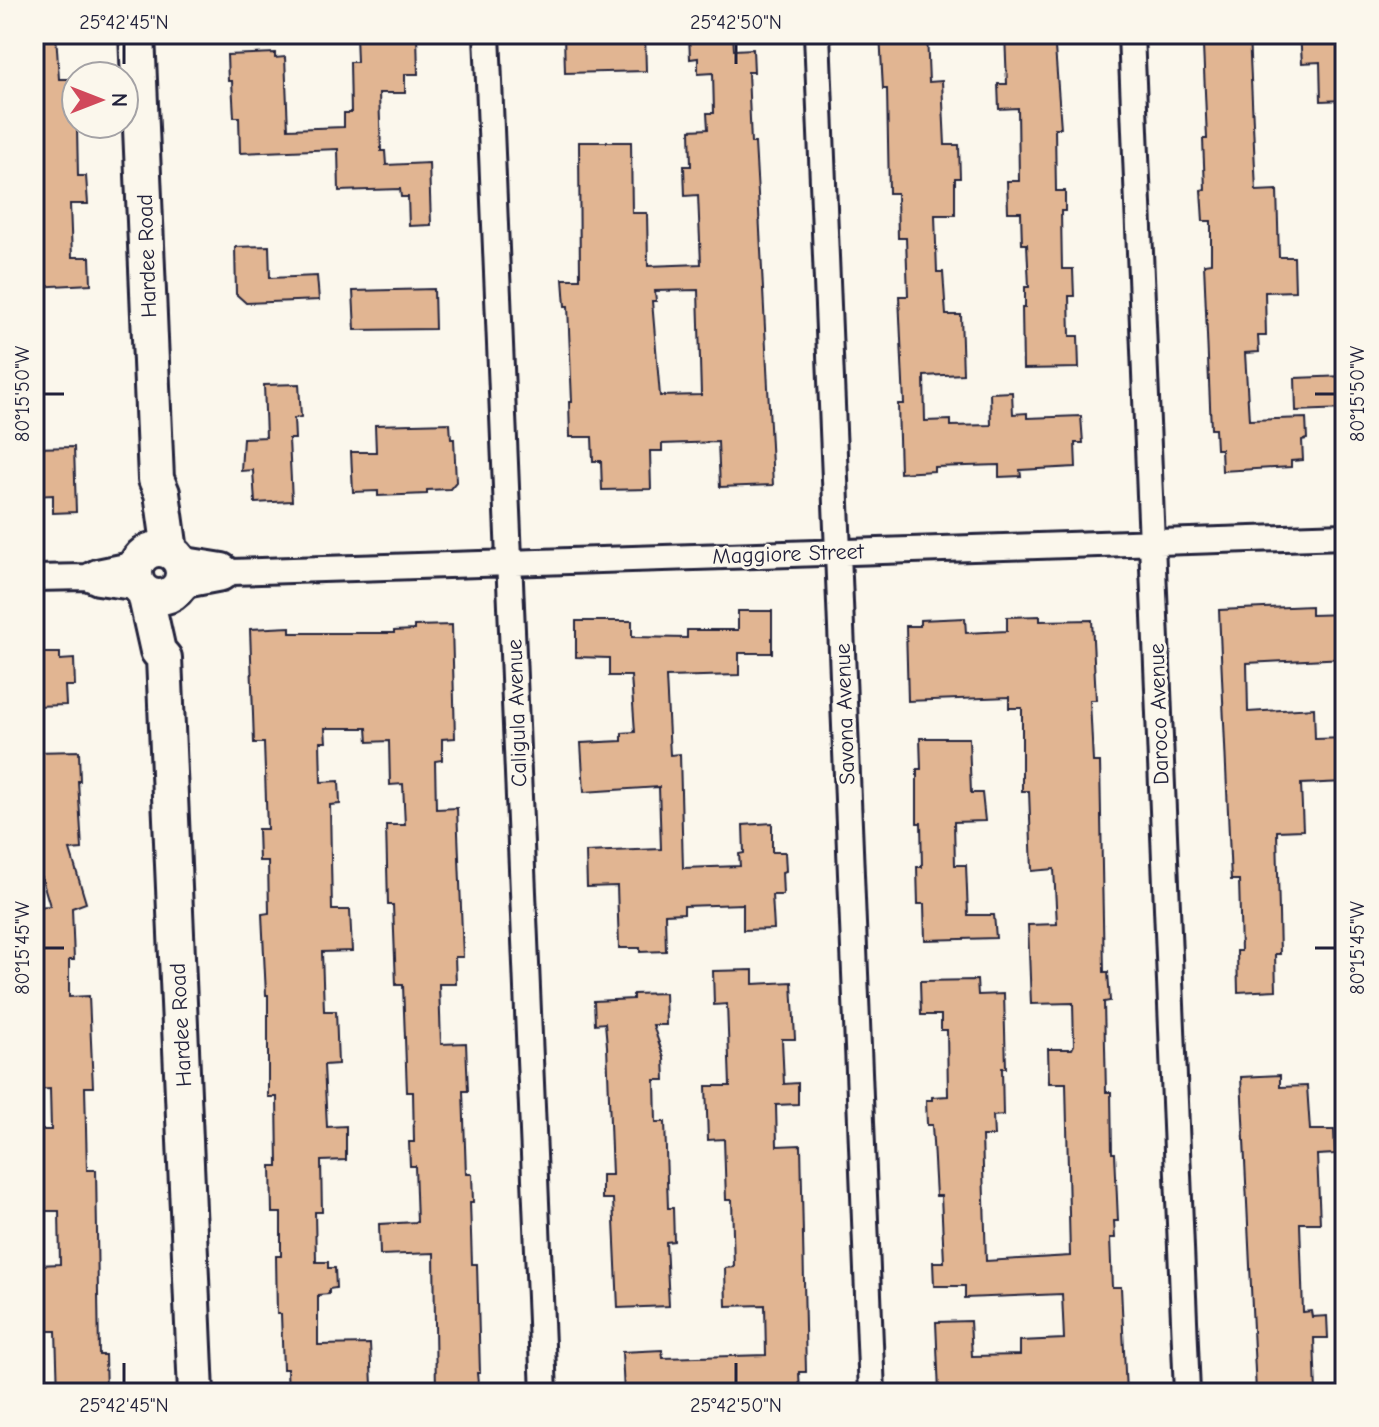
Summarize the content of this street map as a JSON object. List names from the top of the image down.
{
  "streets": {
    "street": [
      "Hardee Road",
      "Maggiore Street",
      "Caligula Avenue",
      "Savona Avenue",
      "Daroco Avenue"
    ]
  },
  "crossings": [
    ["Hardee Road", "Maggiore Street"],
    ["Maggiore Street", "Caligula Avenue"],
    ["Maggiore Street", "Savona Avenue"],
    ["Maggiore Street", "Daroco Avenue"]
  ],
  "north": "right",
  "coordinates": [
    "25°42'45\"N",
    "25°42'50\"N",
    "80°15'50\"W",
    "80°15'45\"W"
  ]
}
